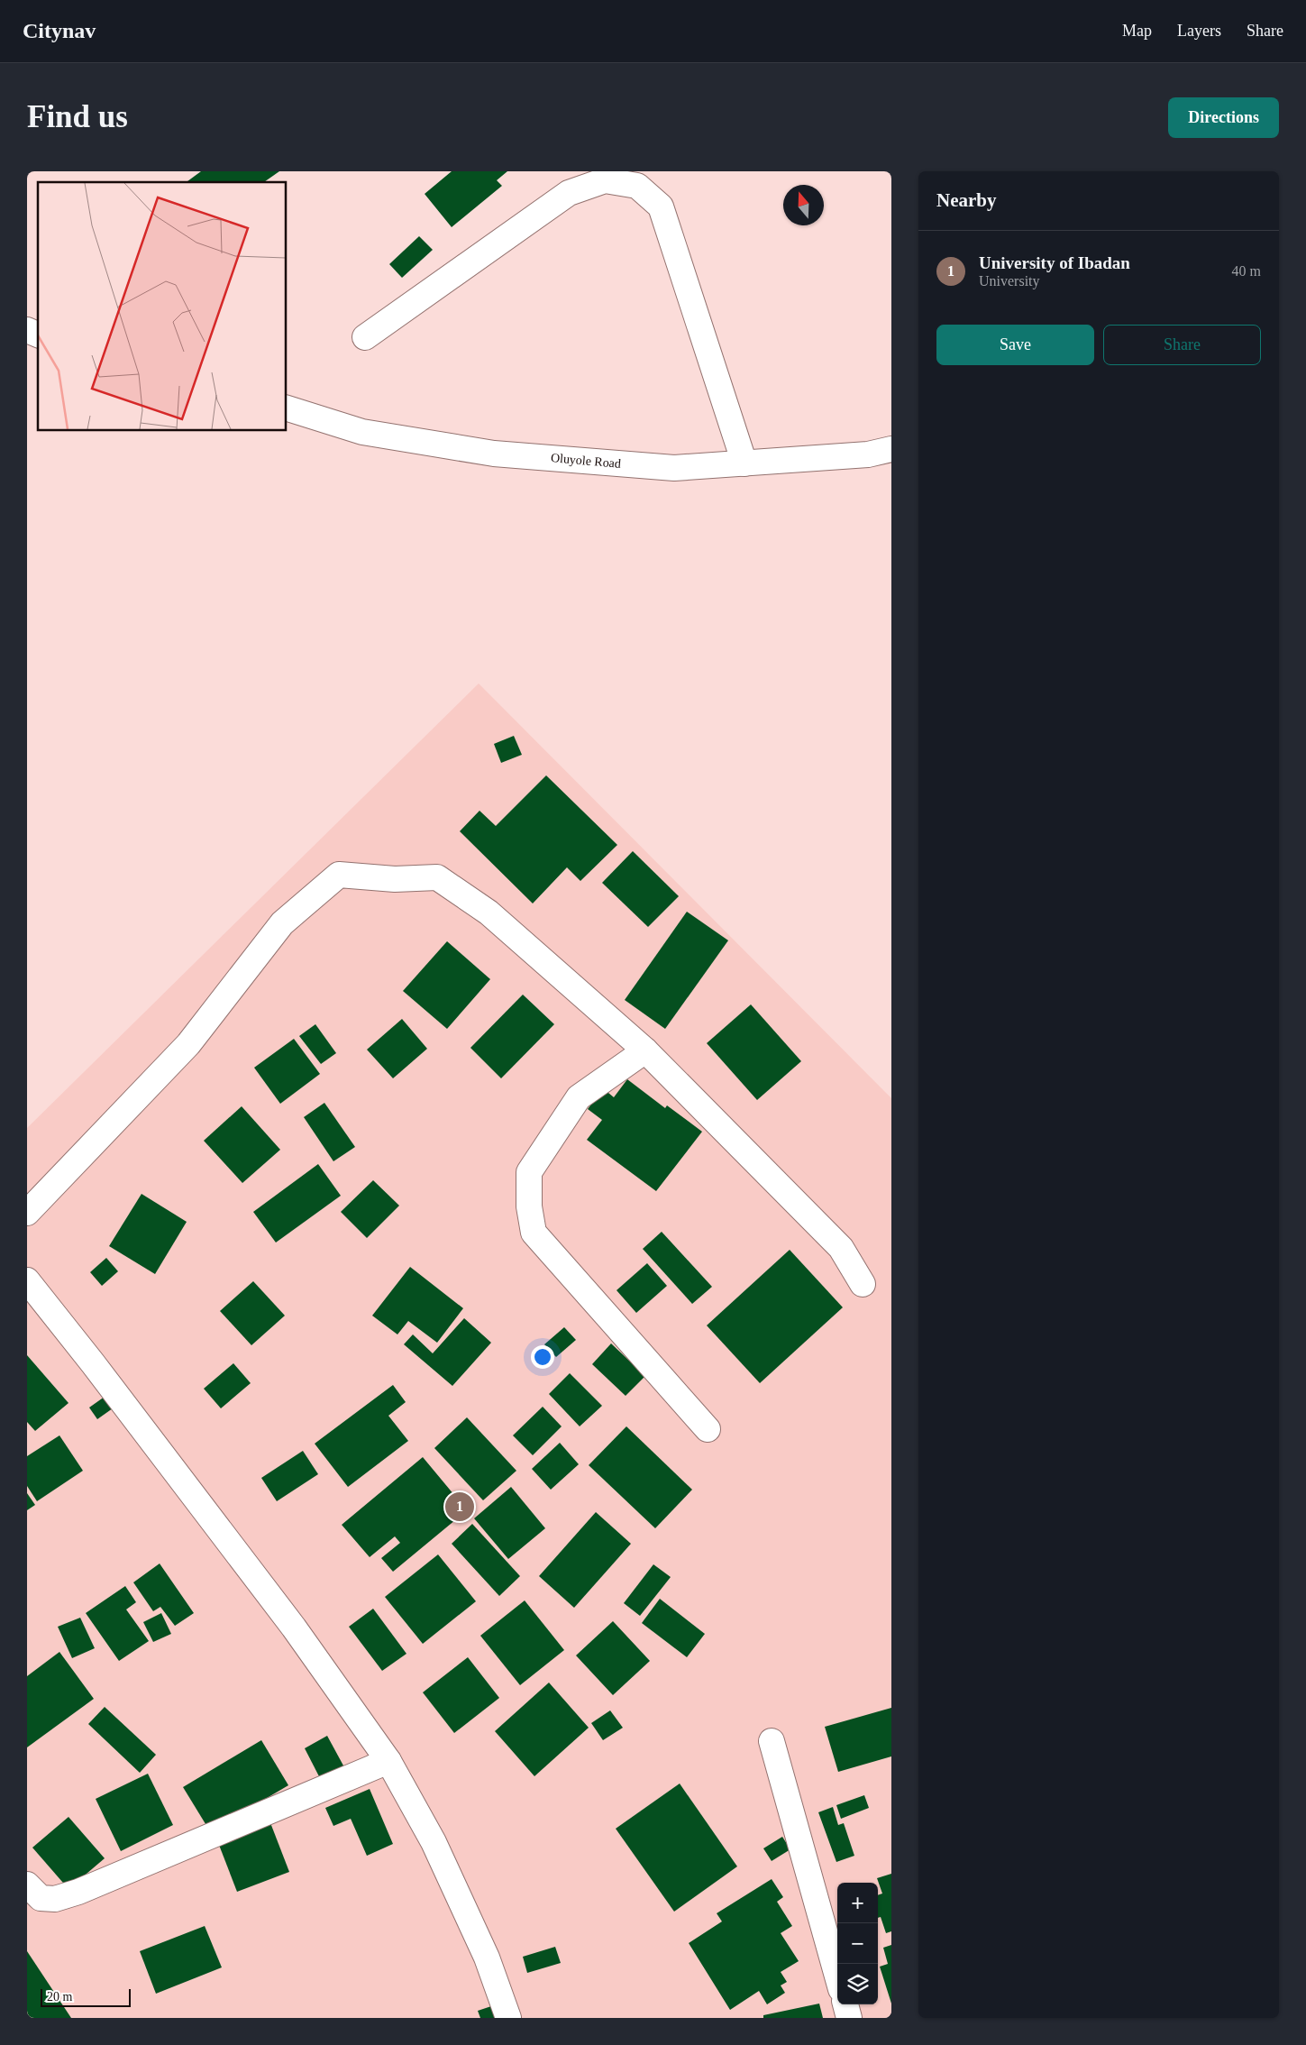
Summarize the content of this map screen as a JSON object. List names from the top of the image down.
{
  "streets": {
    "street": ["Oluyole Road"]
  },
  "scale_bar": "20 m",
  "north": "top",
  "page": {
    "header": "Citynav",
    "nav": ["Map", "Layers", "Share"],
    "buttons": [
      "Directions",
      ["Save", "Share"]
    ],
    "title": "Find us",
    "heading": "Nearby",
    "list": [
      {
        "mark": "1",
        "name": "University of Ibadan",
        "note": "University",
        "value": "40 m"
      }
    ],
    "pins": "1",
    "map_buttons": ["+", "−"],
    "scale": "20 m"
  }
}
